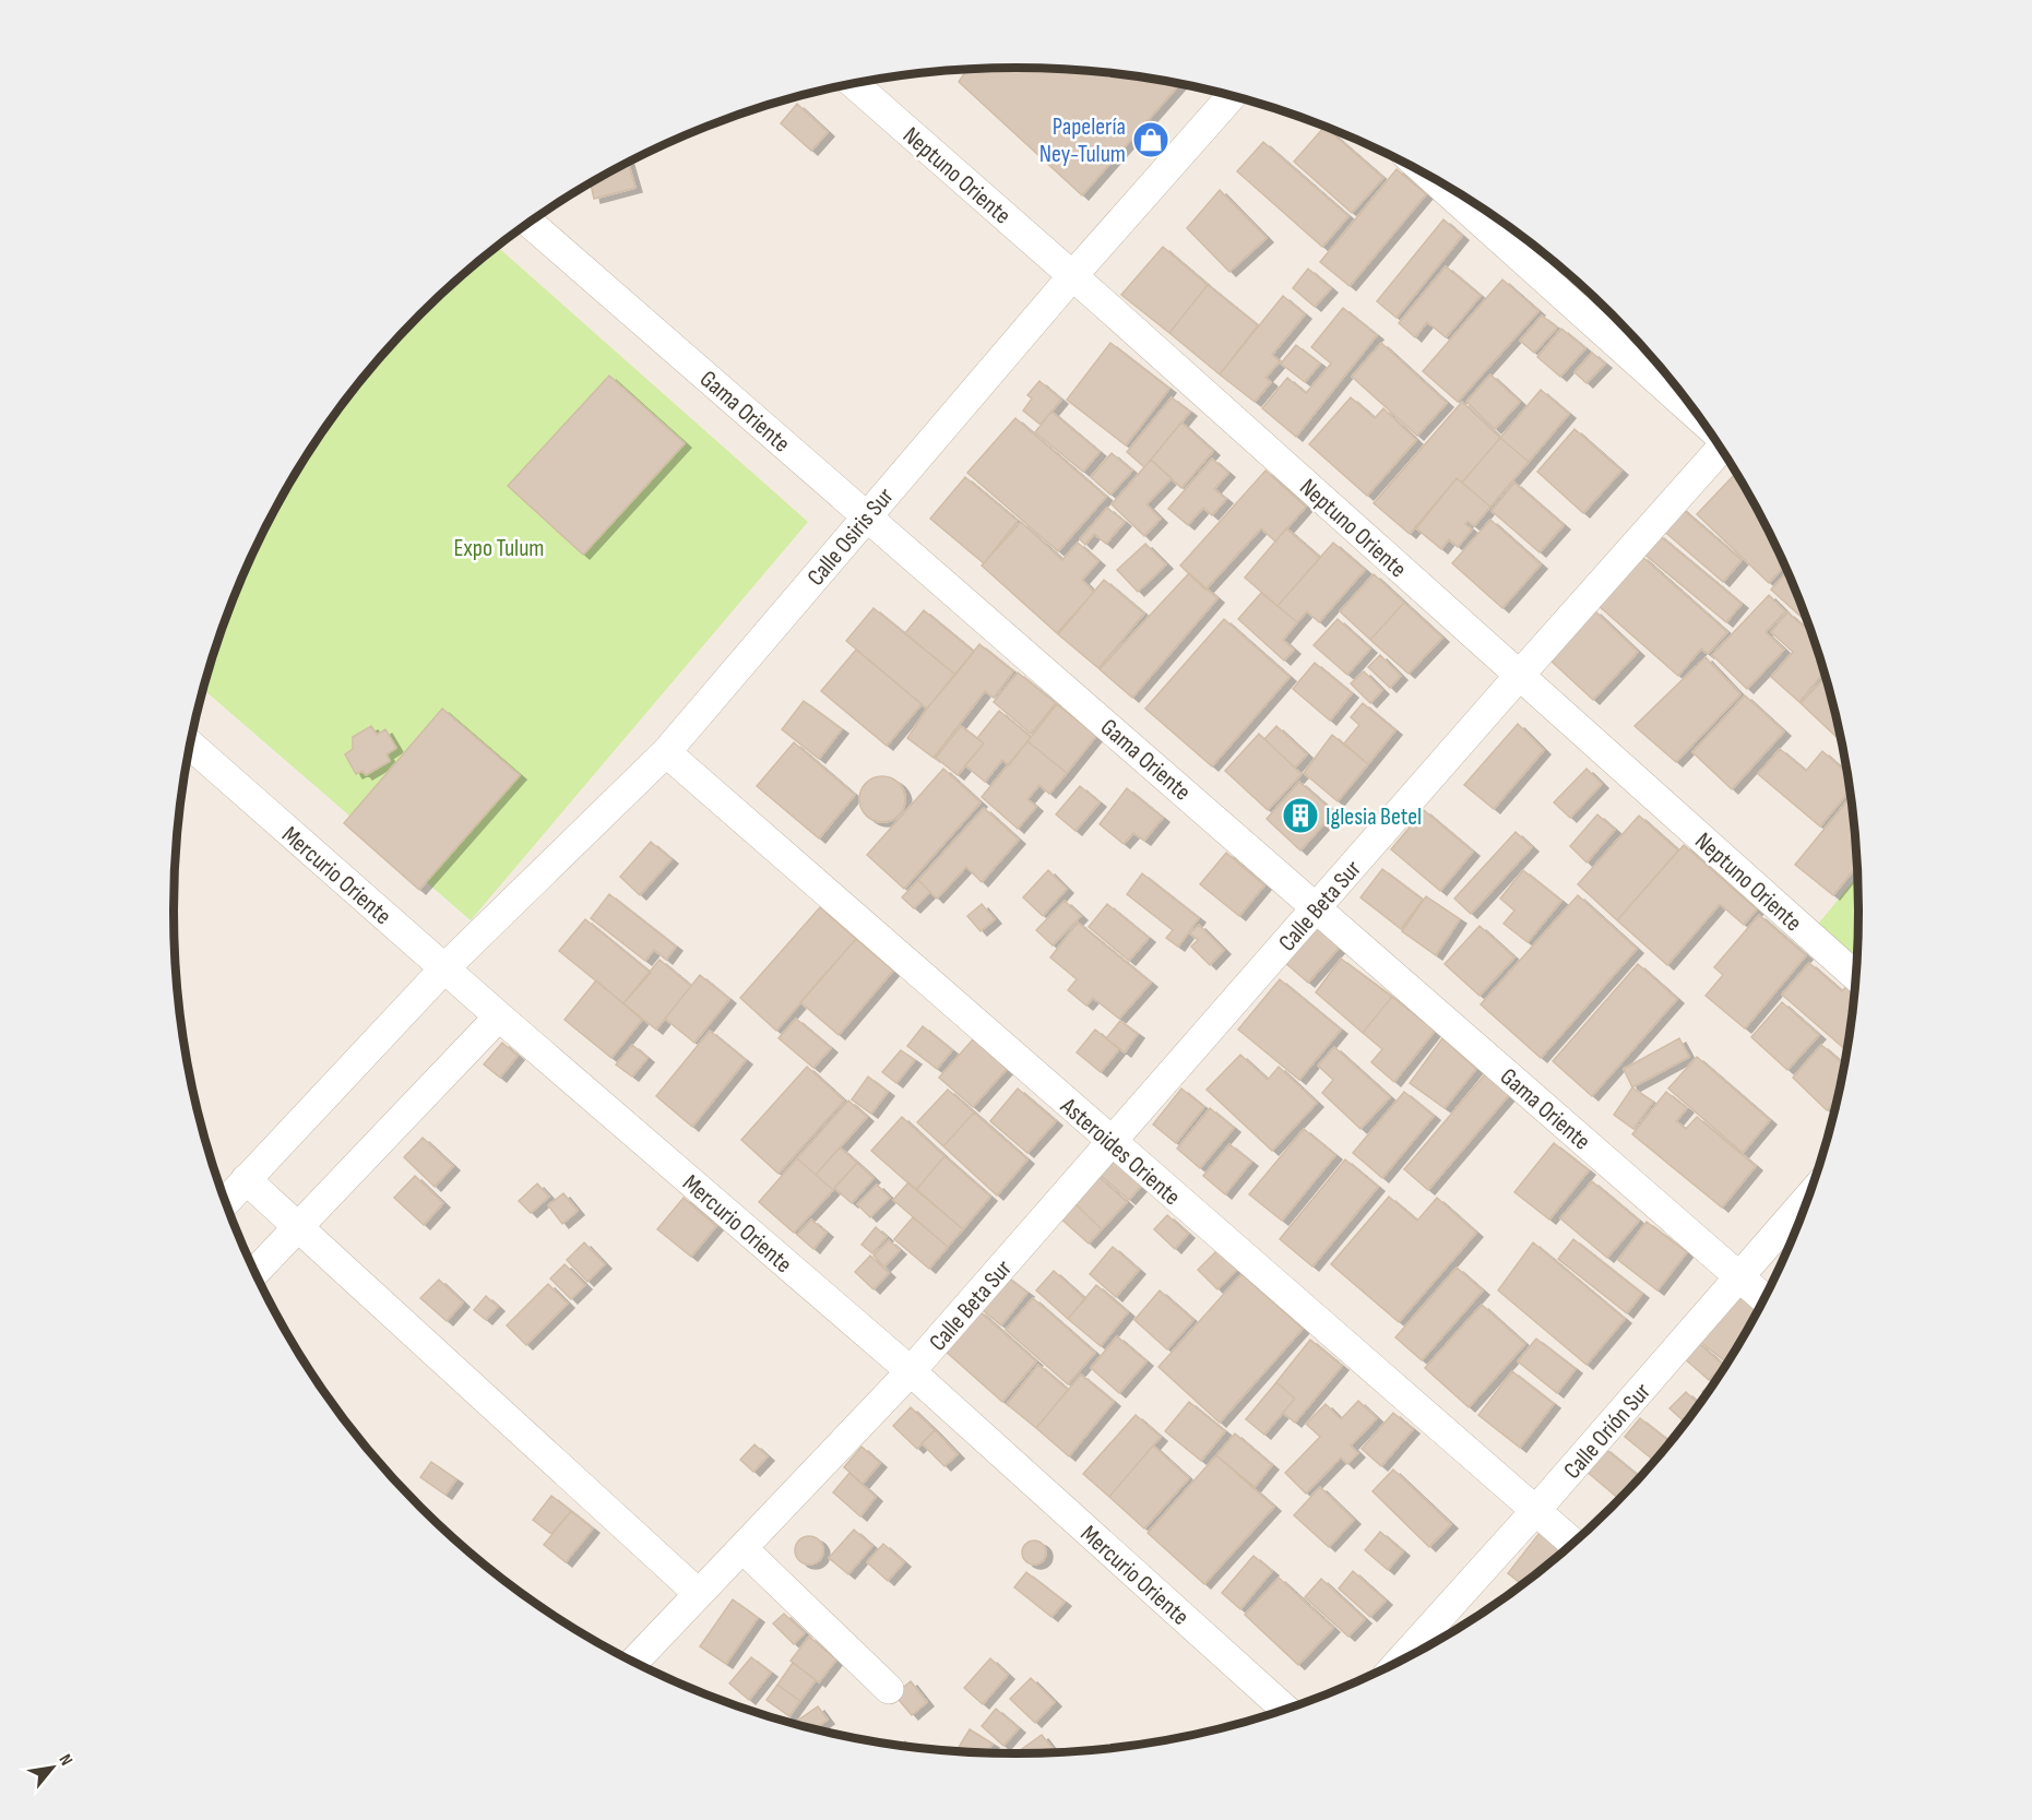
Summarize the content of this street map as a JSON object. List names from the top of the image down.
{
  "streets": {
    "street": [
      "Neptuno Oriente",
      "Gama Oriente",
      "Calle Osiris Sur",
      "Mercurio Oriente",
      "Calle Beta Sur",
      "Asteroides Oriente",
      "Calle Orión Sur"
    ]
  },
  "crossings": [
    ["Neptuno Oriente", "Calle Osiris Sur"],
    ["Neptuno Oriente", "Calle Beta Sur"],
    ["Gama Oriente", "Calle Osiris Sur"],
    ["Gama Oriente", "Calle Beta Sur"],
    ["Gama Oriente", "Calle Orión Sur"],
    ["Calle Osiris Sur", "Mercurio Oriente"],
    ["Calle Osiris Sur", "Asteroides Oriente"],
    ["Mercurio Oriente", "Calle Beta Sur"],
    ["Calle Beta Sur", "Asteroides Oriente"],
    ["Asteroides Oriente", "Calle Orión Sur"]
  ],
  "parks": ["Expo Tulum"],
  "places": {
    "shop": ["Papelería Ney-Tulum"],
    "building": ["Iglesia Betel"]
  },
  "north": "top right"
}
